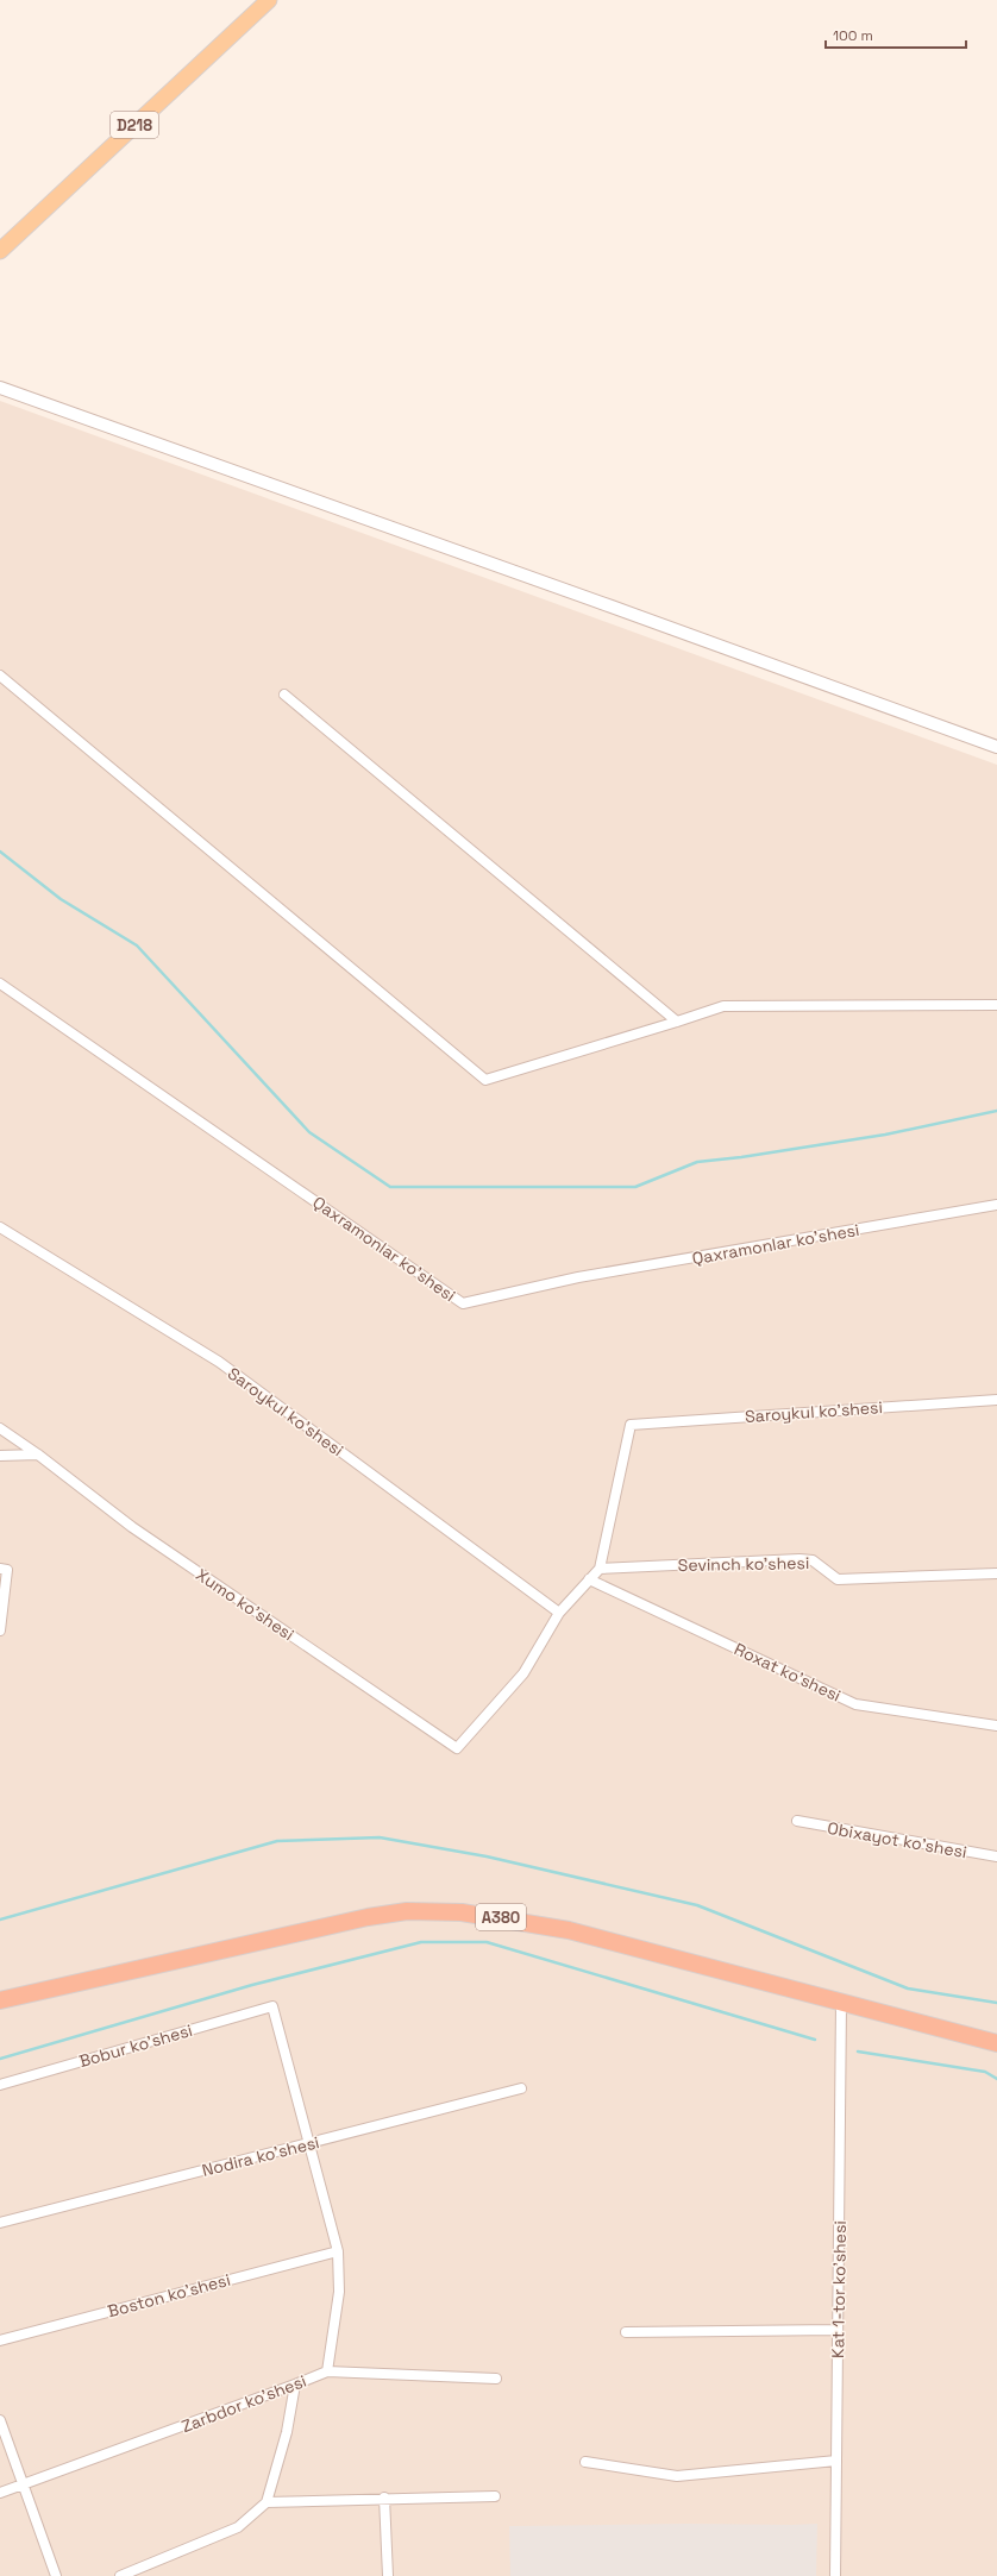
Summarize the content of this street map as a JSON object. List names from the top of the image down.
{
  "streets": {
    "highway": ["A380"],
    "main road": ["D218"],
    "street": [
      "Qaxramonlar ko'shesi",
      "Saroykul ko'shesi",
      "Sevinch ko'shesi",
      "Xumo ko'shesi",
      "Roxat ko'shesi",
      "Obixayot ko'shesi",
      "Bobur ko'shesi",
      "Nodira ko'shesi",
      "Kat 1-tor ko'shesi",
      "Boston ko'shesi",
      "Zarbdor ko'shesi"
    ]
  },
  "crossings": [
    ["Saroykul ko'shesi", "Sevinch ko'shesi"],
    ["Saroykul ko'shesi", "Xumo ko'shesi"],
    ["A380", "Kat 1-tor ko'shesi"],
    ["Bobur ko'shesi", "Nodira ko'shesi"]
  ],
  "scale_bar": "100 m"
}
